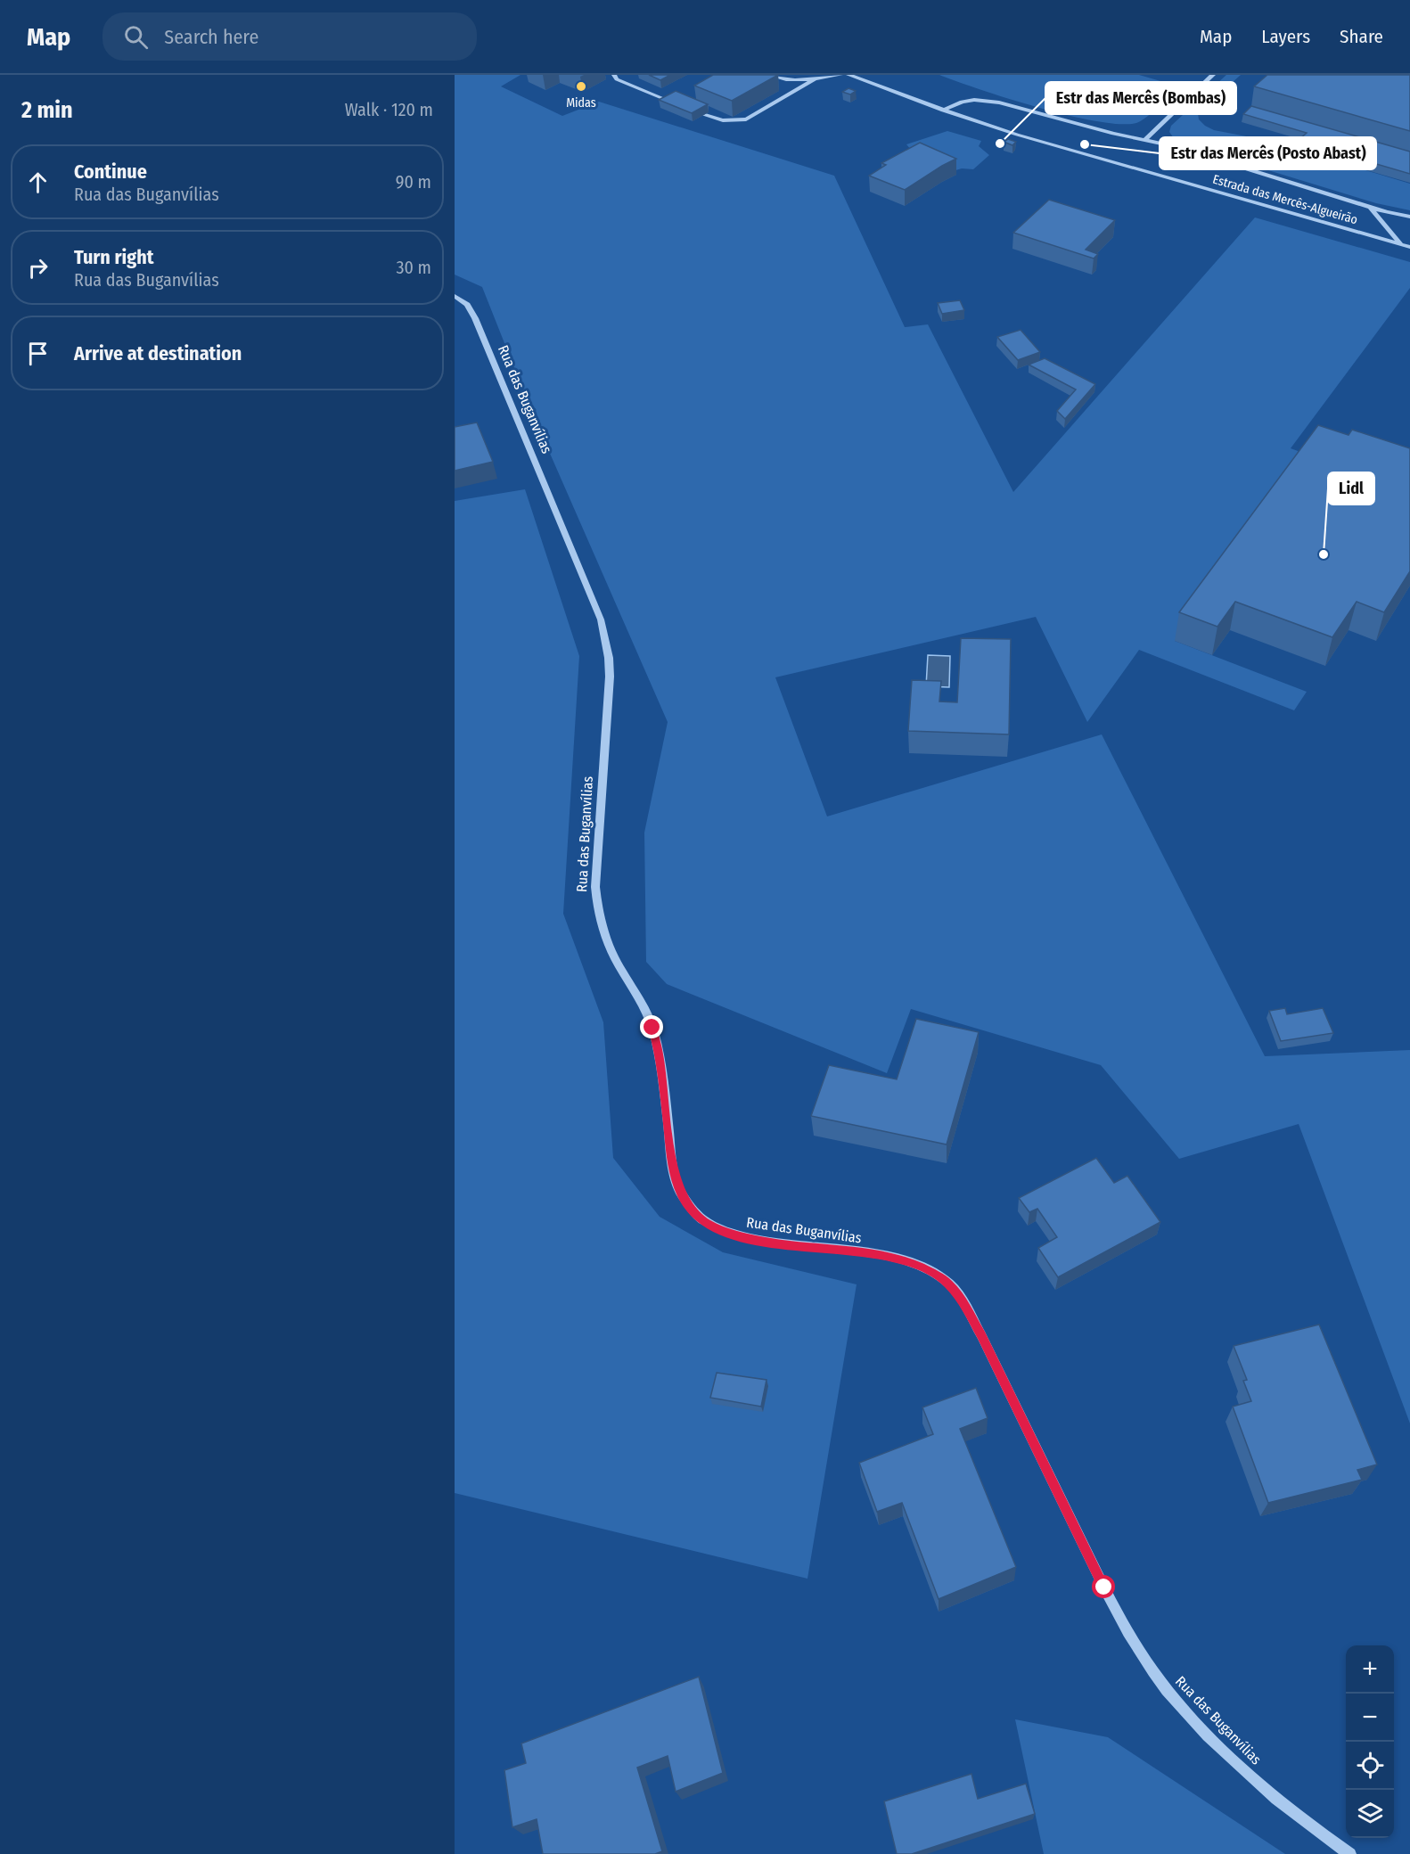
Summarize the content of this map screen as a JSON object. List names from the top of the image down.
{
  "streets": {
    "street": ["Estrada das Mercês-Algueirão", "Rua das Buganvílias"]
  },
  "places": [
    "Midas",
    "Estr das Mercês (Bombas)",
    "Estr das Mercês (Posto Abast)",
    "Lidl"
  ],
  "page": {
    "header": "Map",
    "search": "Search here",
    "nav": ["Map", "Layers", "Share"],
    "heading": ["2 min", "Walk · 120 m"],
    "list": [
      ["Continue", "Rua das Buganvílias", "90 m"],
      ["Turn right", "Rua das Buganvílias", "30 m"],
      "Arrive at destination"
    ],
    "map_buttons": ["+", "−"]
  }
}
